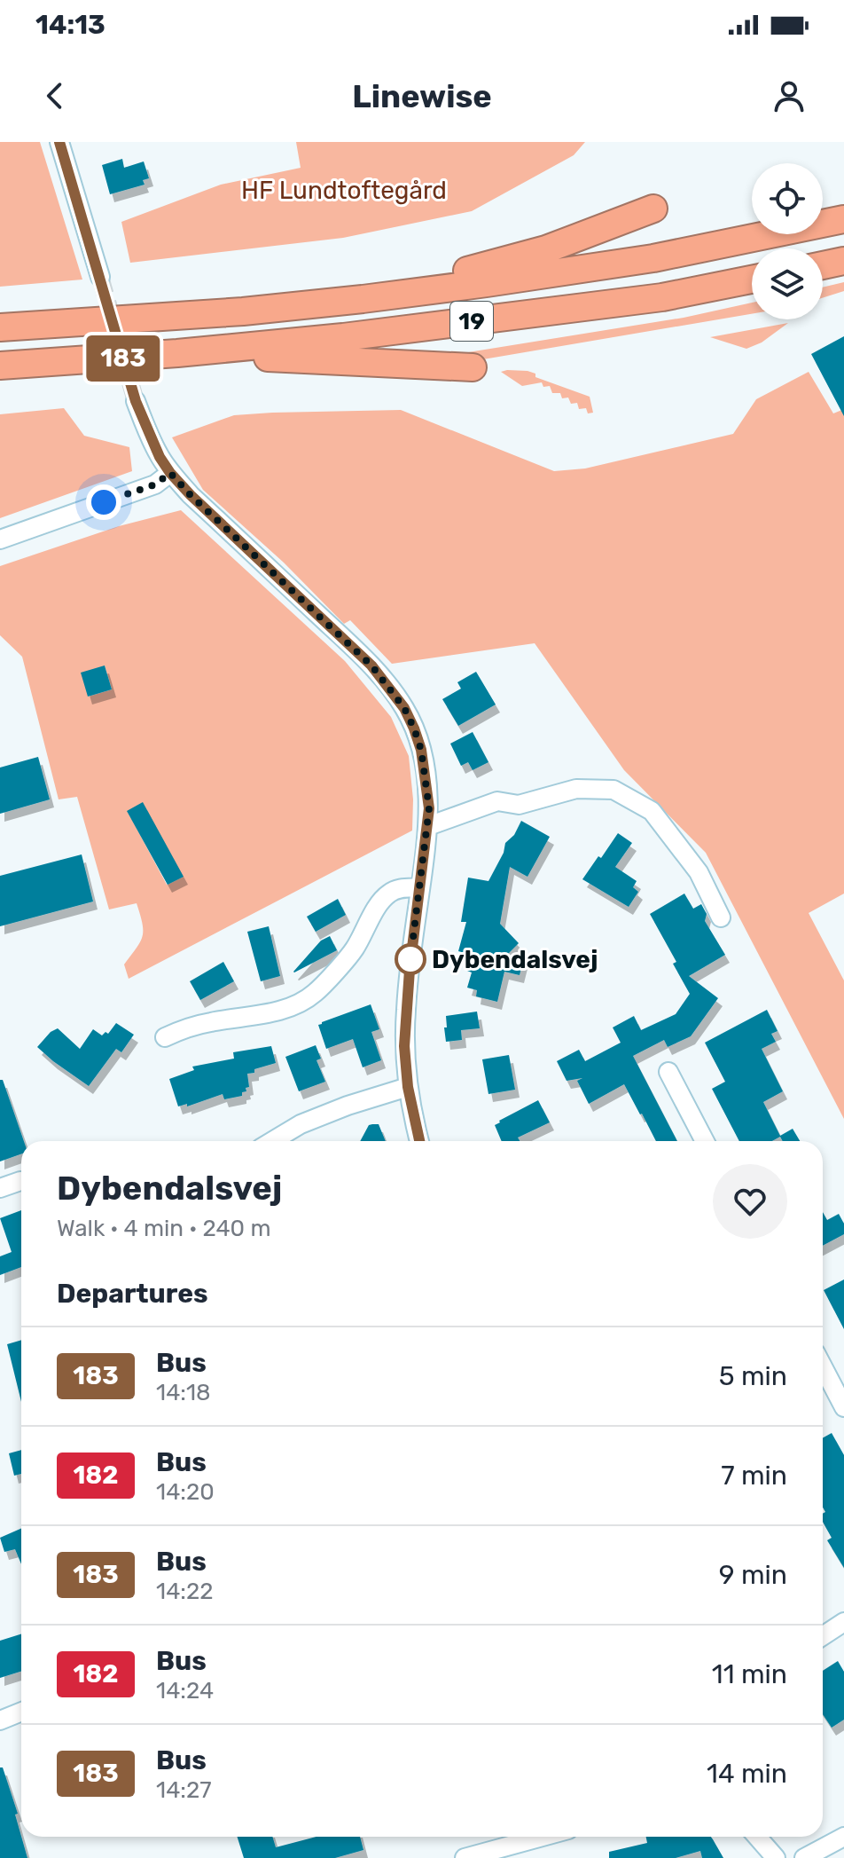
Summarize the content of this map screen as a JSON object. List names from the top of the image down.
{
  "streets": {
    "highway": ["19"]
  },
  "parks": ["HF Lundtoftegård"],
  "places": ["Dybendalsvej"],
  "lines": ["bus line 183"],
  "page": {
    "status": "14:13",
    "header": "Linewise",
    "on_map": "183",
    "heading": [
      ["Dybendalsvej", "Walk · 4 min · 240 m"],
      "Departures"
    ],
    "list": [
      {
        "mark": "183",
        "name": "Bus",
        "note": "14:18",
        "value": "5 min"
      },
      {
        "mark": "182",
        "name": "Bus",
        "note": "14:20",
        "value": "7 min"
      },
      {
        "mark": "183",
        "name": "Bus",
        "note": "14:22",
        "value": "9 min"
      },
      {
        "mark": "182",
        "name": "Bus",
        "note": "14:24",
        "value": "11 min"
      },
      {
        "mark": "183",
        "name": "Bus",
        "note": "14:27",
        "value": "14 min"
      }
    ]
  }
}
